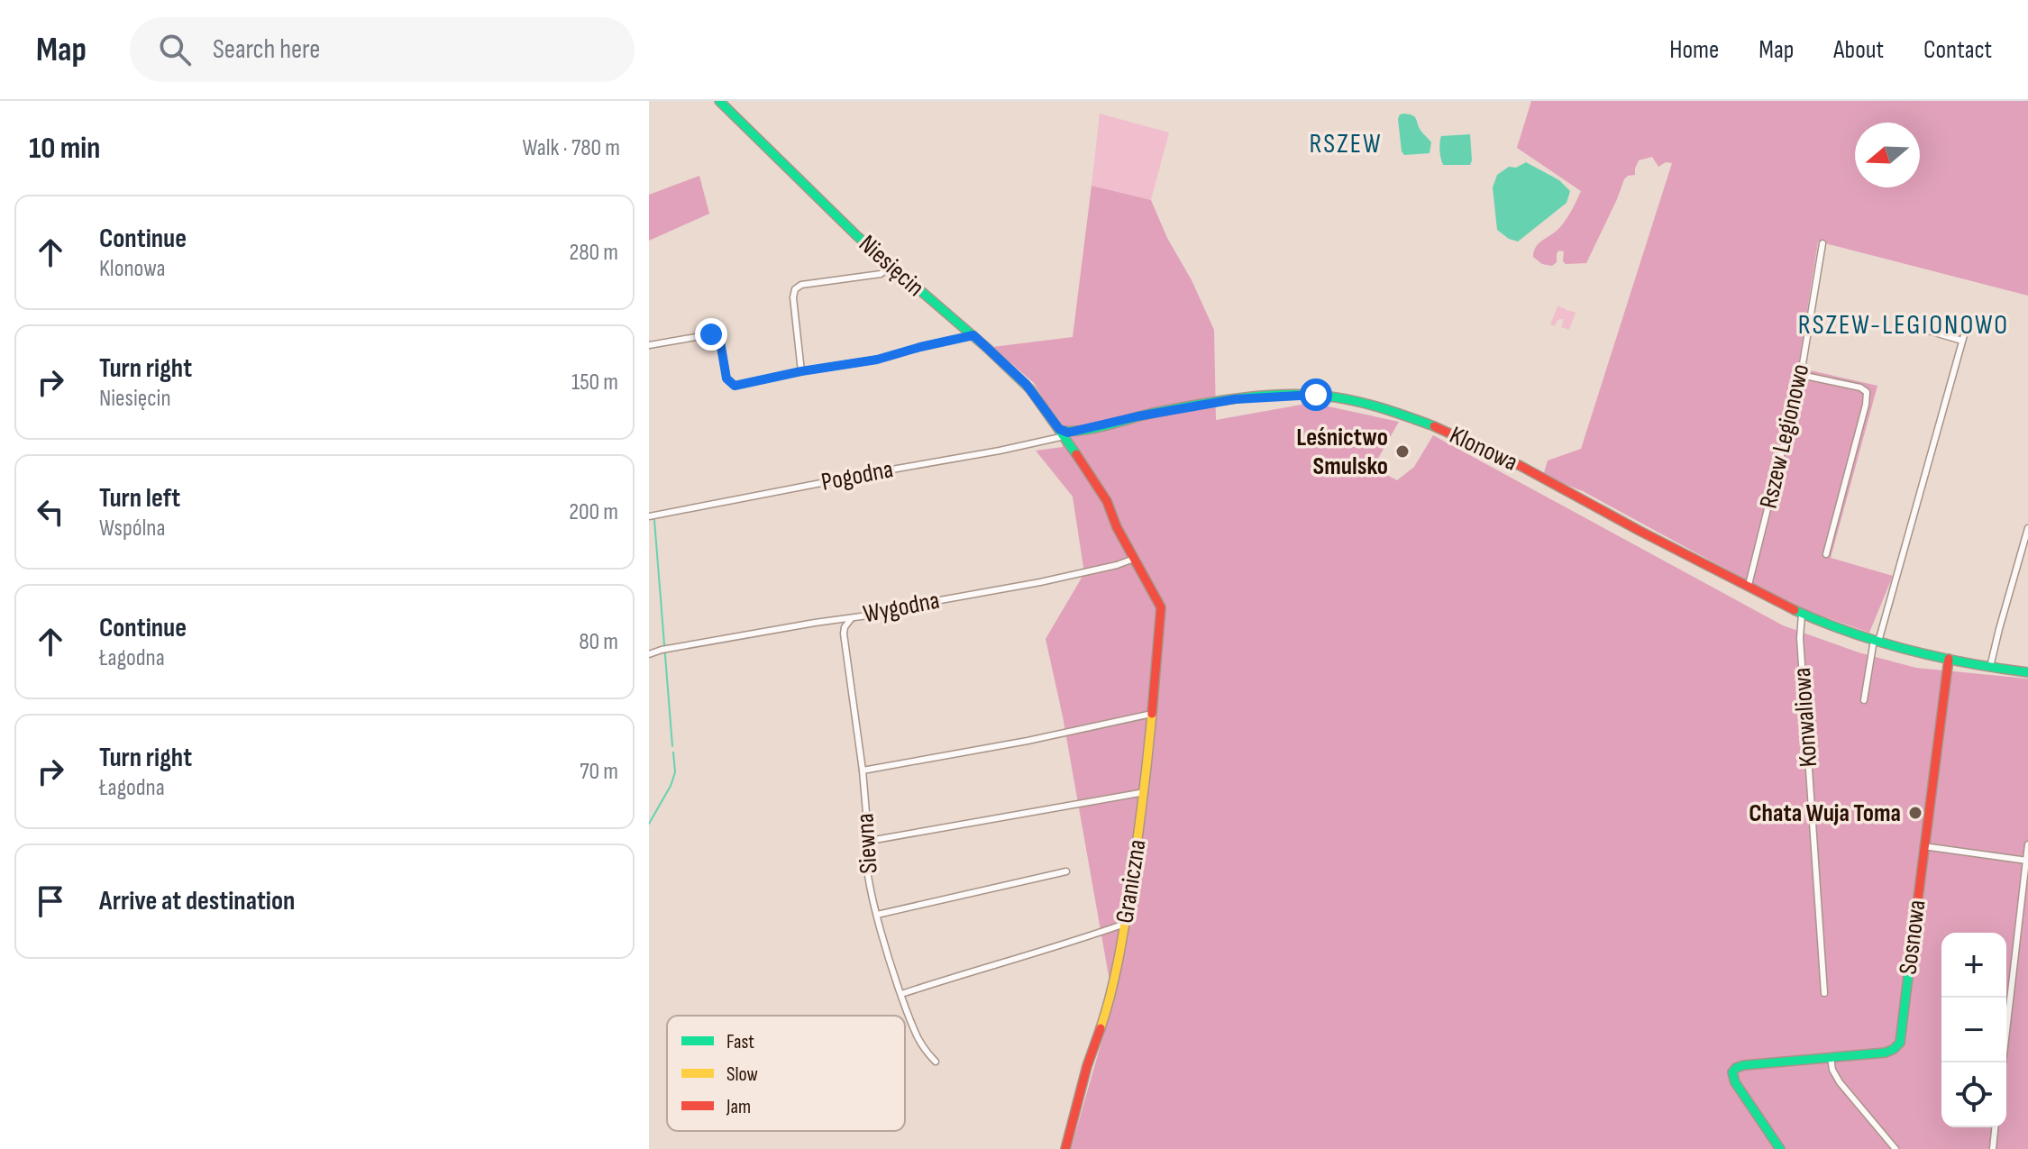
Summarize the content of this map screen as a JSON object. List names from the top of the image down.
{
  "streets": {
    "street": [
      "Niesięcin",
      "Rszew Legionowo",
      "Klonowa",
      "Pogodna",
      "Wygodna",
      "Konwaliowa",
      "Siewna",
      "Graniczna",
      "Sosnowa"
    ]
  },
  "crossings": [
    ["Niesięcin", "Klonowa"],
    ["Niesięcin", "Pogodna"],
    ["Niesięcin", "Wygodna"],
    ["Niesięcin", "Graniczna"],
    ["Rszew Legionowo", "Klonowa"],
    ["Klonowa", "Pogodna"],
    ["Klonowa", "Konwaliowa"],
    ["Klonowa", "Sosnowa"],
    ["Wygodna", "Siewna"]
  ],
  "districts": ["RSZEW", "RSZEW-LEGIONOWO"],
  "places": ["Leśnictwo Smulsko", "Chata Wuja Toma"],
  "legend": ["Fast", "Slow", "Jam"],
  "north": "left",
  "page": {
    "header": "Map",
    "search": "Search here",
    "nav": [
      "Home",
      "Map",
      "About",
      "Contact"
    ],
    "heading": ["10 min", "Walk · 780 m"],
    "list": [
      ["Continue", "Klonowa", "280 m"],
      ["Turn right", "Niesięcin", "150 m"],
      ["Turn left", "Wspólna", "200 m"],
      ["Continue", "Łagodna", "80 m"],
      ["Turn right", "Łagodna", "70 m"],
      "Arrive at destination"
    ],
    "map_buttons": ["+", "−"]
  }
}
